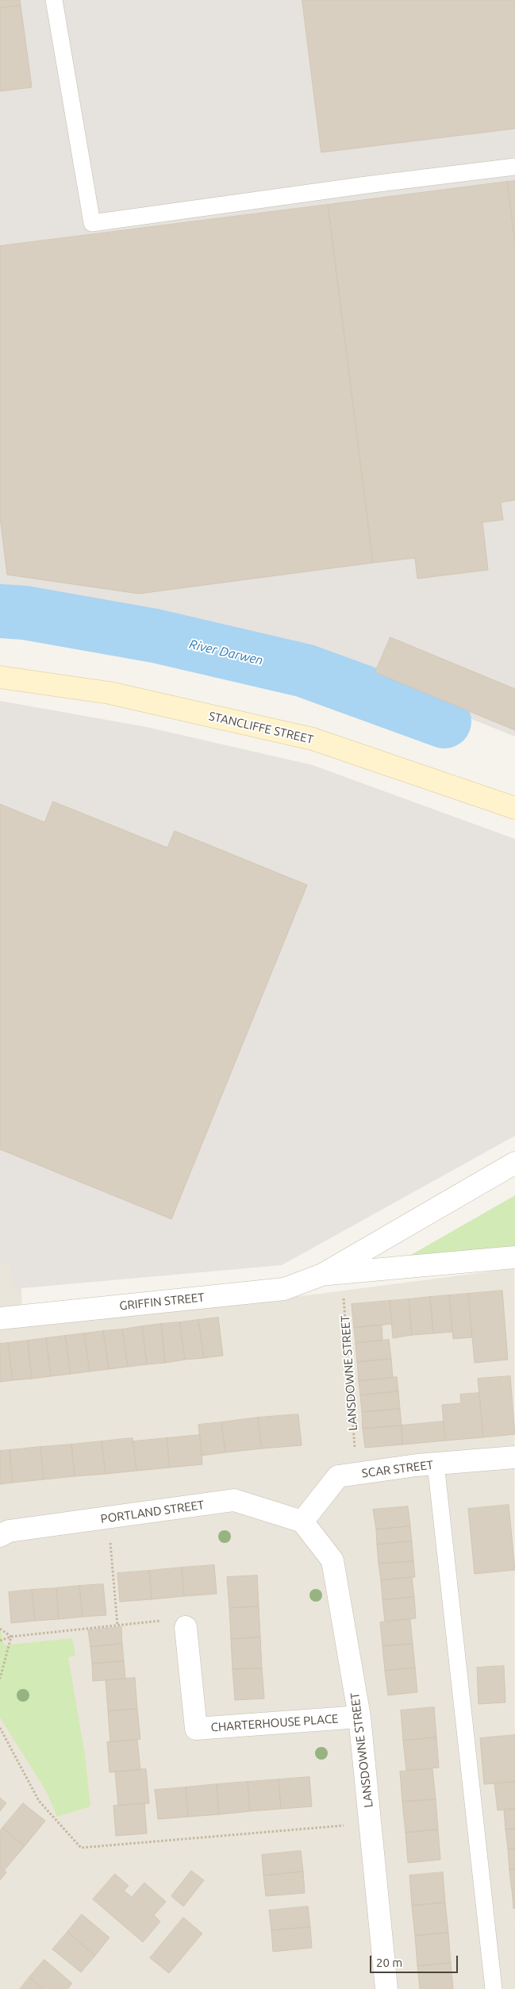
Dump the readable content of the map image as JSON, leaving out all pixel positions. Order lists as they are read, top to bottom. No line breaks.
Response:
{"streets":{"main road":["STANCLIFFE STREET"],"street":["GRIFFIN STREET","LANSDOWNE STREET","SCAR STREET","PORTLAND STREET","CHARTERHOUSE PLACE"]},"crossings":[["GRIFFIN STREET","LANSDOWNE STREET"],["LANSDOWNE STREET","SCAR STREET"],["LANSDOWNE STREET","PORTLAND STREET"],["LANSDOWNE STREET","CHARTERHOUSE PLACE"],["SCAR STREET","PORTLAND STREET"]],"water":["River Darwen"],"scale_bar":"20 m"}
